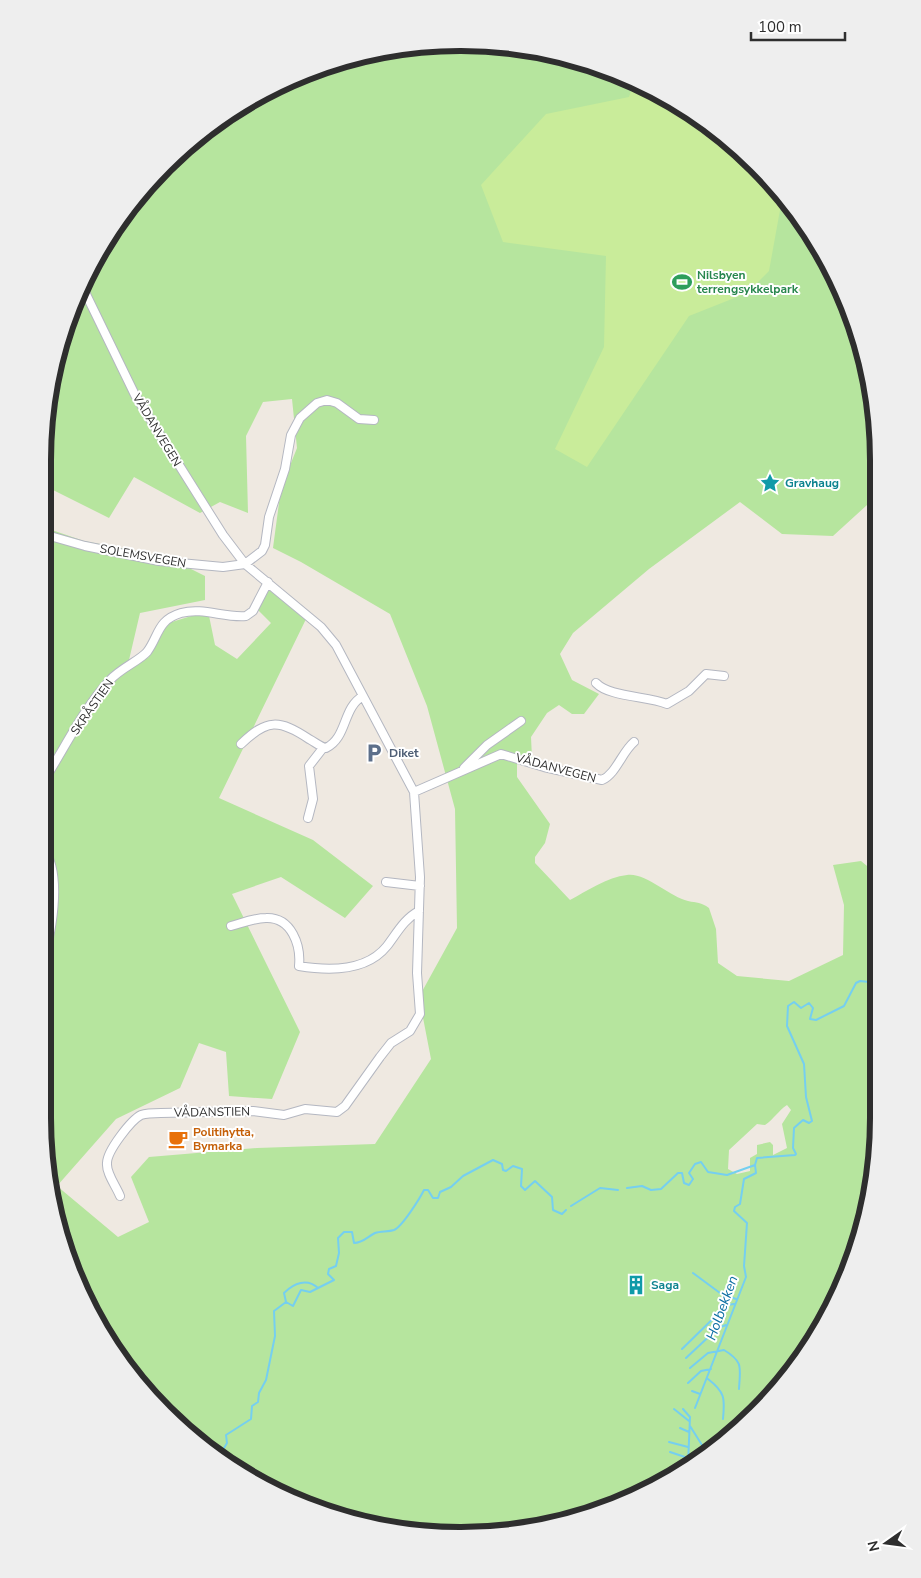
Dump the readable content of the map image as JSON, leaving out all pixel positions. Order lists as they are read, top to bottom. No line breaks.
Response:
{"streets":{"street":["VÅDANVEGEN","SOLEMSVEGEN","SKRÅSTIEN","VÅDANSTIEN"]},"crossings":[["VÅDANVEGEN","SOLEMSVEGEN"],["VÅDANVEGEN","SKRÅSTIEN"],["VÅDANVEGEN","VÅDANSTIEN"]],"water":["Holbekken"],"places":{"sports":["Nilsbyen terrengsykkelpark"],"place":["Gravhaug"],"parking":["Diket"],"cafe":["Politihytta, Bymarka"],"building":["Saga"]},"scale_bar":"100 m","north":"left"}
